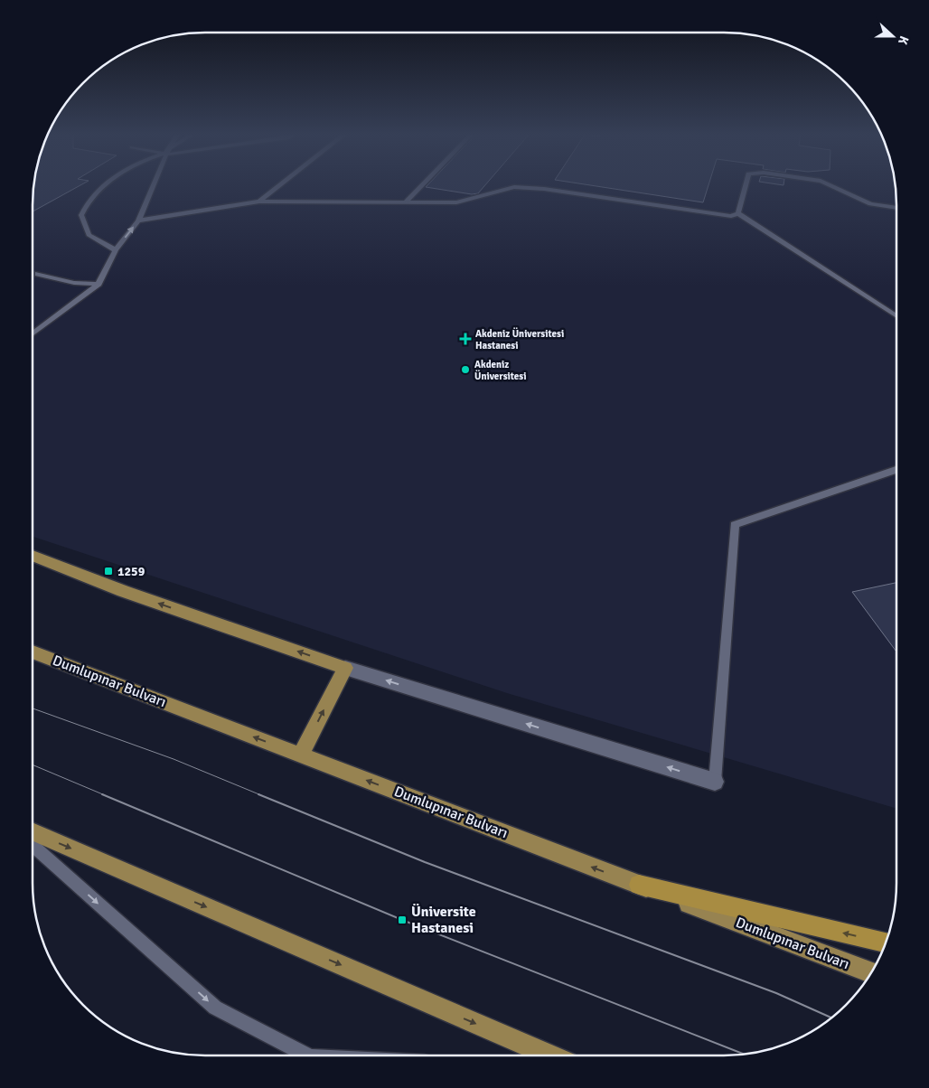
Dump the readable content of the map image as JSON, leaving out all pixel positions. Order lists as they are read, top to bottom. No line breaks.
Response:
{"streets":{"main road":["Dumlupınar Bulvarı"]},"places":{"health":["Akdeniz Üniversitesi Hastanesi"],"other":["Akdeniz Üniversitesi"],"transit":["1259","Üniversite Hastanesi"]},"north":"right"}
